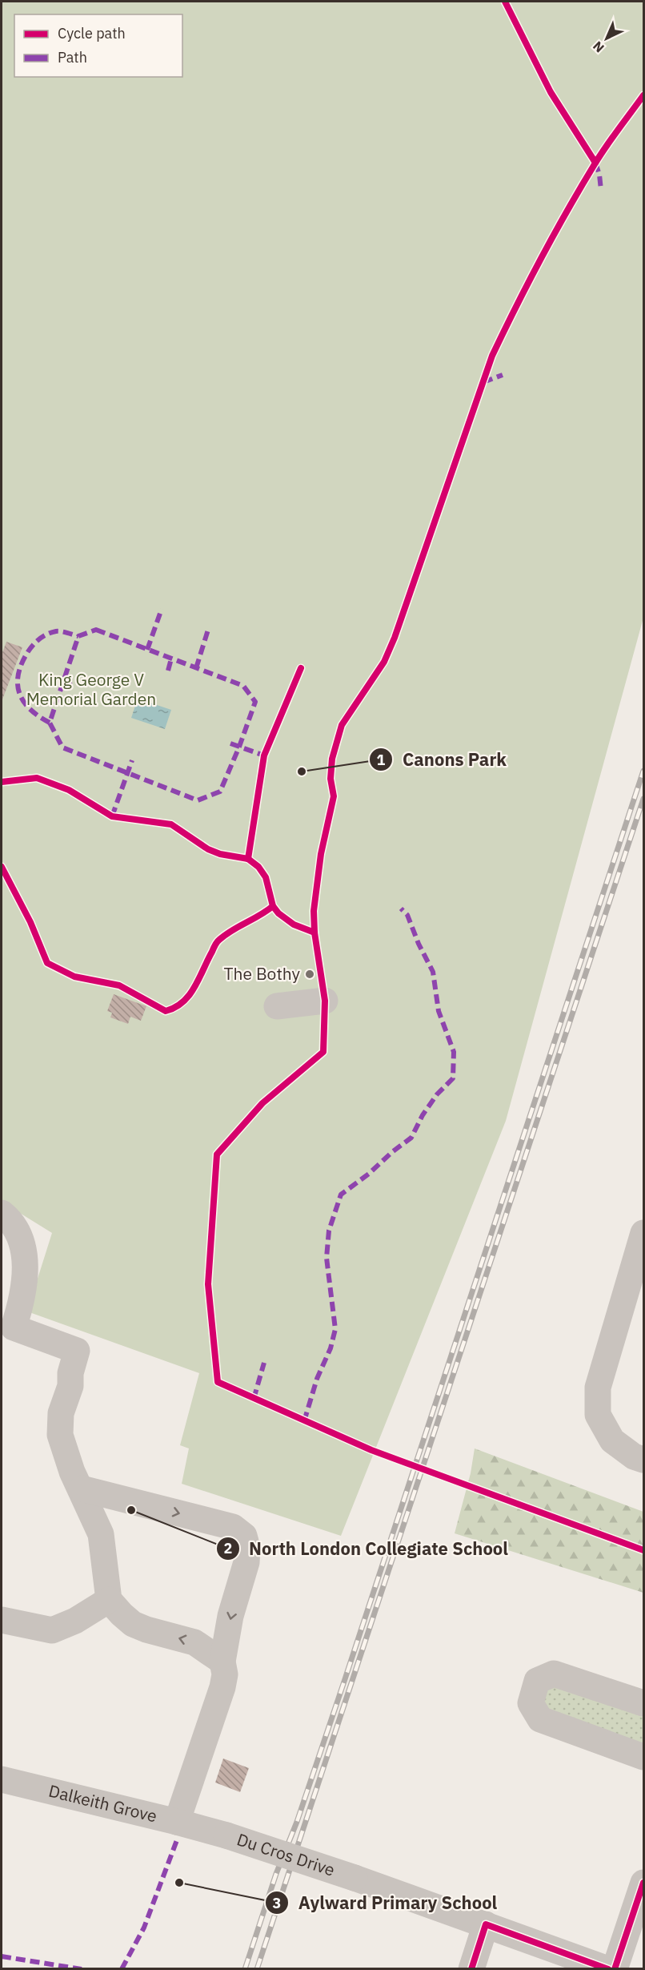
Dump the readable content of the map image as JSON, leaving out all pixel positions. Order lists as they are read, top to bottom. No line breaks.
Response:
{"streets":{"street":["Dalkeith Grove","Du Cros Drive"]},"crossings":[["Dalkeith Grove","Du Cros Drive"]],"parks":["King George V Memorial Garden"],"places":["Canons Park","The Bothy","North London Collegiate School","Aylward Primary School"],"legend":["Cycle path","Path"],"north":"bottom left"}
